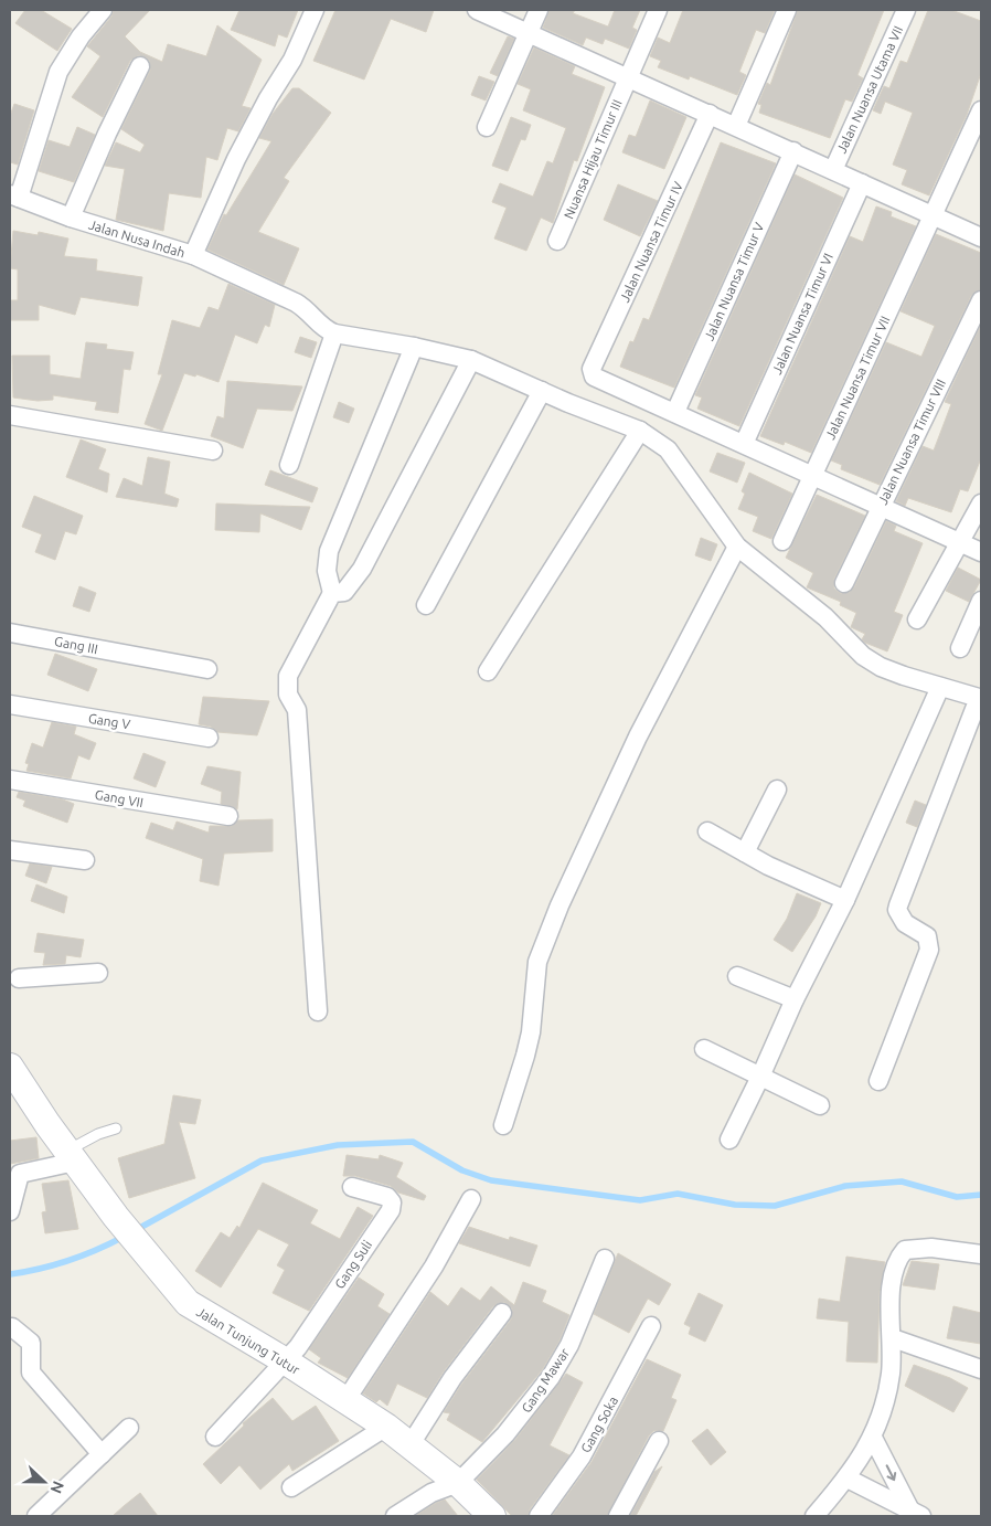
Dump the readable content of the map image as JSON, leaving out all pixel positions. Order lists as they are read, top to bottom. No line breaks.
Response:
{"streets":{"street":["Jalan Nuansa Utama VII","Nuansa Hijau Timur III","Jalan Nusa Indah","Jalan Nuansa Timur IV","Jalan Nuansa Timur V","Jalan Nuansa Timur VI","Jalan Nuansa Timur VII","Jalan Nuansa Timur VIII","Gang III","Gang V","Gang VII","Gang Suli","Jalan Tunjung Tutur","Gang Mawar","Gang Soka"]},"crossings":[["Jalan Nuansa Timur IV","Jalan Nuansa Timur V"],["Gang Suli","Jalan Tunjung Tutur"],["Jalan Tunjung Tutur","Gang Mawar"]],"north":"right"}
